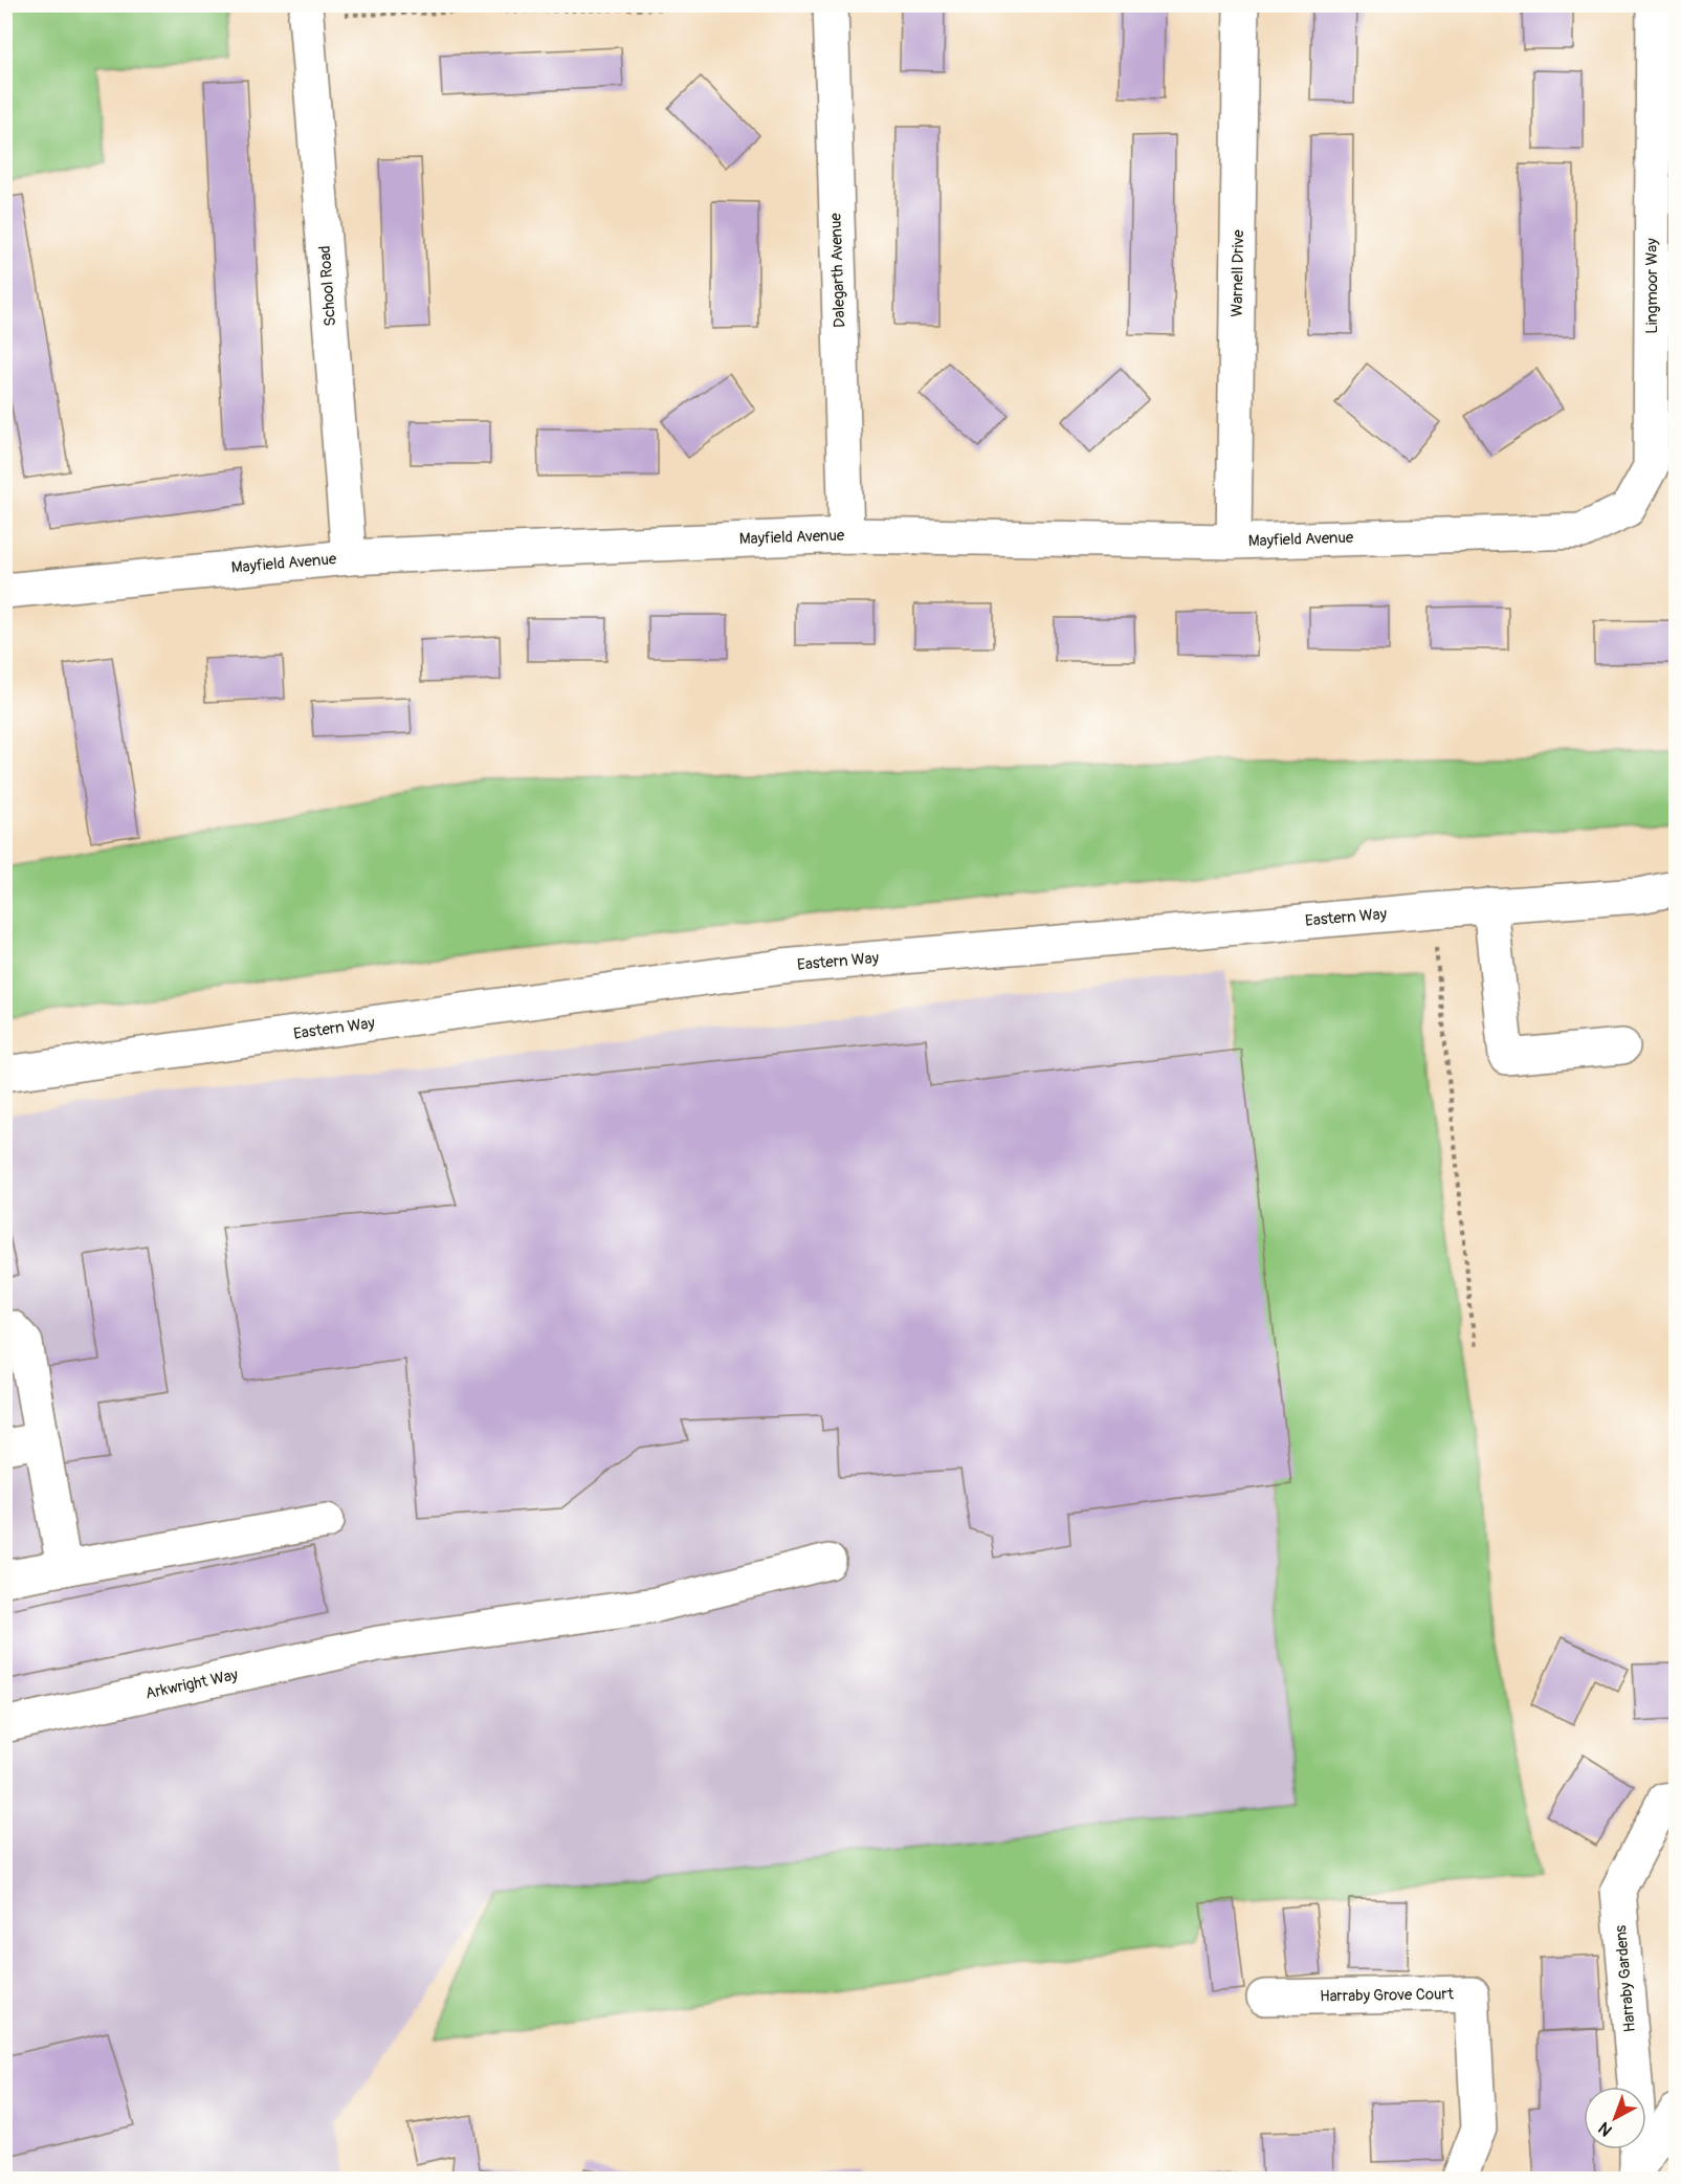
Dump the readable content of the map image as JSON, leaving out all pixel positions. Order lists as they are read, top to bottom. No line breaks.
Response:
{"streets":{"street":["Dalegarth Avenue","Warnell Drive","School Road","Lingmoor Way","Mayfield Avenue","Eastern Way","Arkwright Way","Harraby Gardens","Harraby Grove Court"]},"crossings":[["Dalegarth Avenue","Mayfield Avenue"],["Warnell Drive","Mayfield Avenue"],["School Road","Mayfield Avenue"],["Lingmoor Way","Mayfield Avenue"]],"north":"bottom left"}
